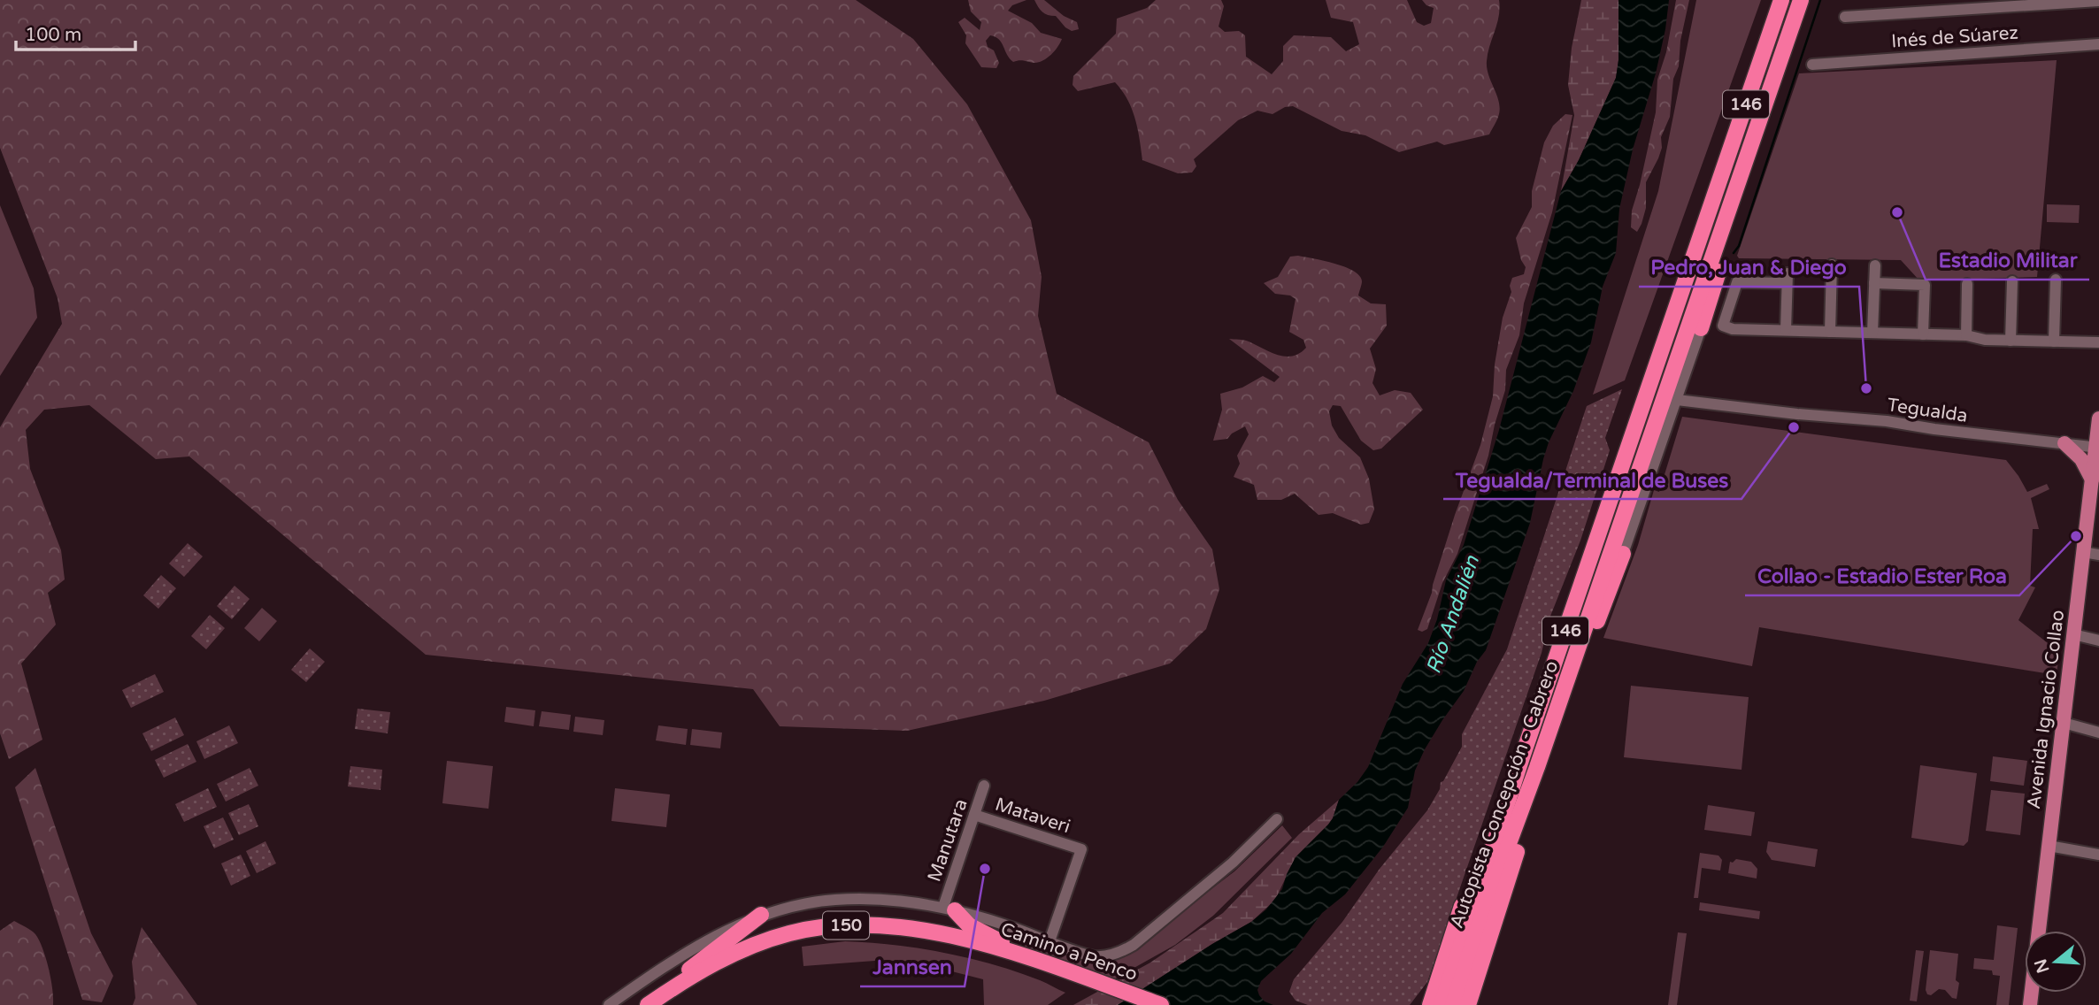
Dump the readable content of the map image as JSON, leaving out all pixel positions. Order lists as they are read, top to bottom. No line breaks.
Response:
{"streets":{"highway":["146","Autopista Concepción - Cabrero","150","Camino a Penco"],"main road":["Avenida Ignacio Collao"],"street":["Inés de Súarez","Tegualda","Mataveri","Manutara"]},"crossings":[["Tegualda","Avenida Ignacio Collao"],["Mataveri","Manutara"]],"water":["Río Andalién"],"places":["Estadio Militar","Pedro, Juan & Diego","Tegualda/Terminal de Buses","Collao - Estadio Ester Roa","Jannsen"],"scale_bar":"100 m","north":"left"}
